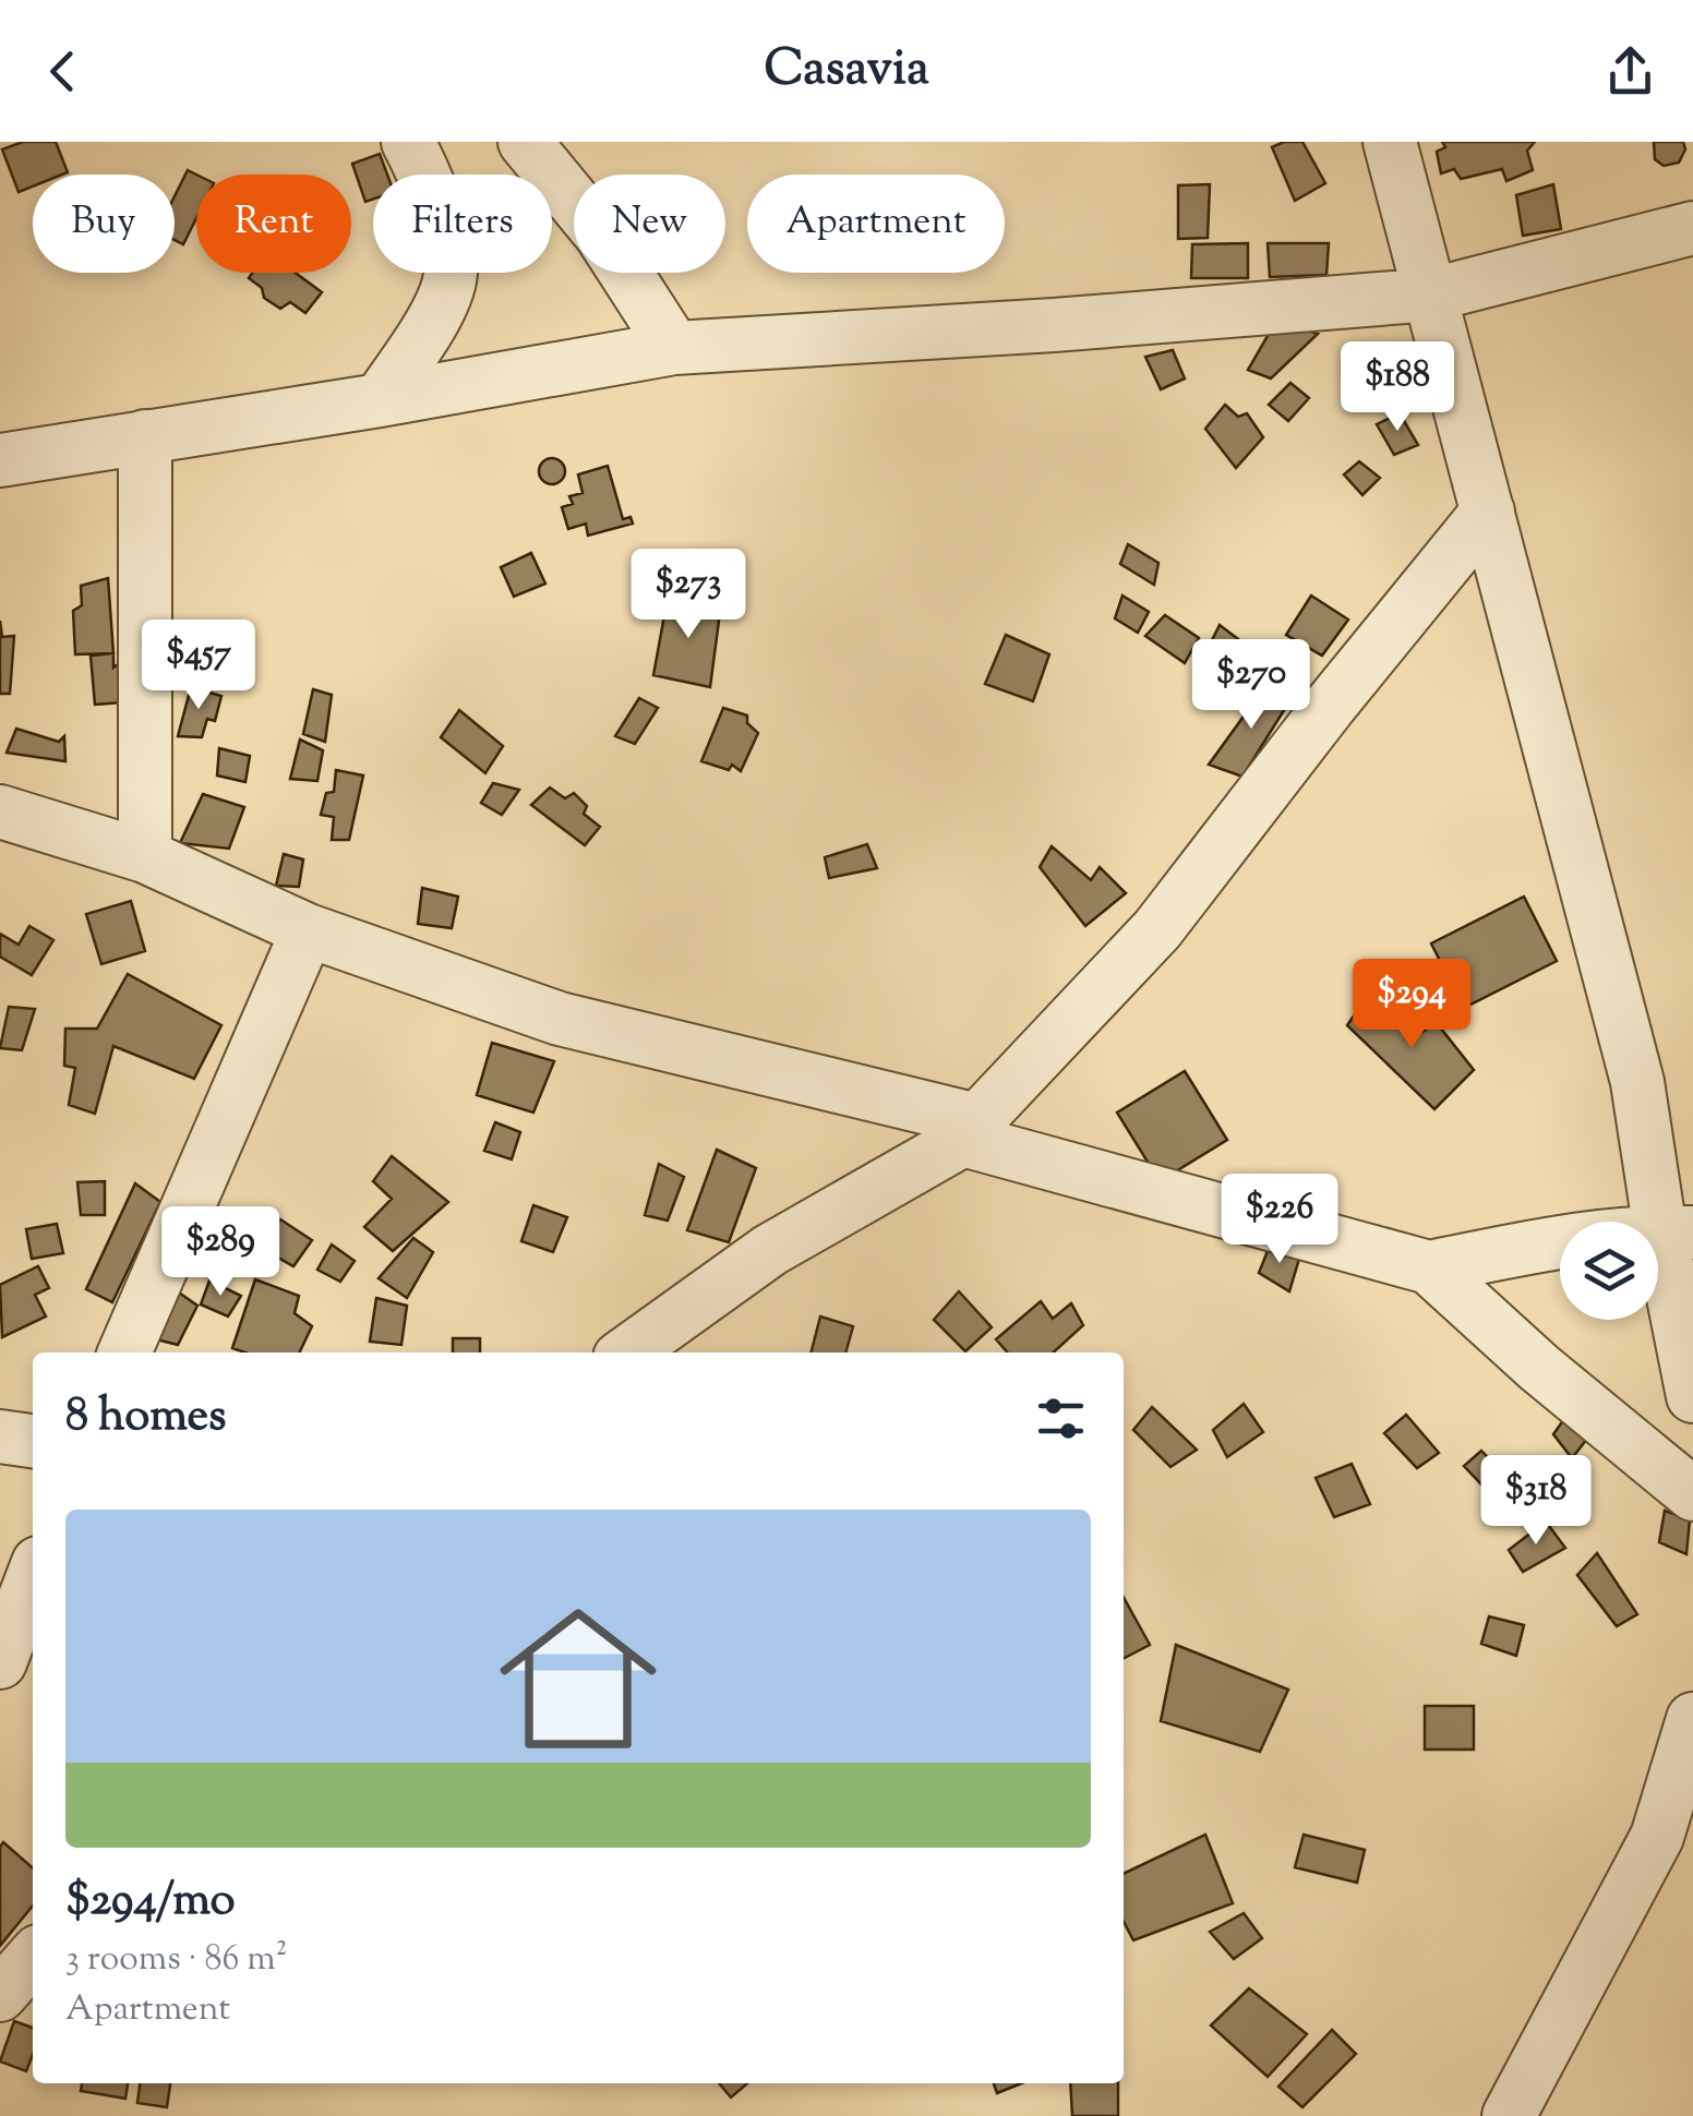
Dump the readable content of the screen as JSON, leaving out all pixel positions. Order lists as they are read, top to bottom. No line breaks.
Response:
{"page":{"header":"Casavia","chip":["Buy","Rent","Filters","New","Apartment"],"price":["$188","$273","$457","$270","$294","$226","$289","$318"],"heading":"8 homes","list":[{"name":"$294/mo","note":"3 rooms · 86 m² · Apartment"}]}}
